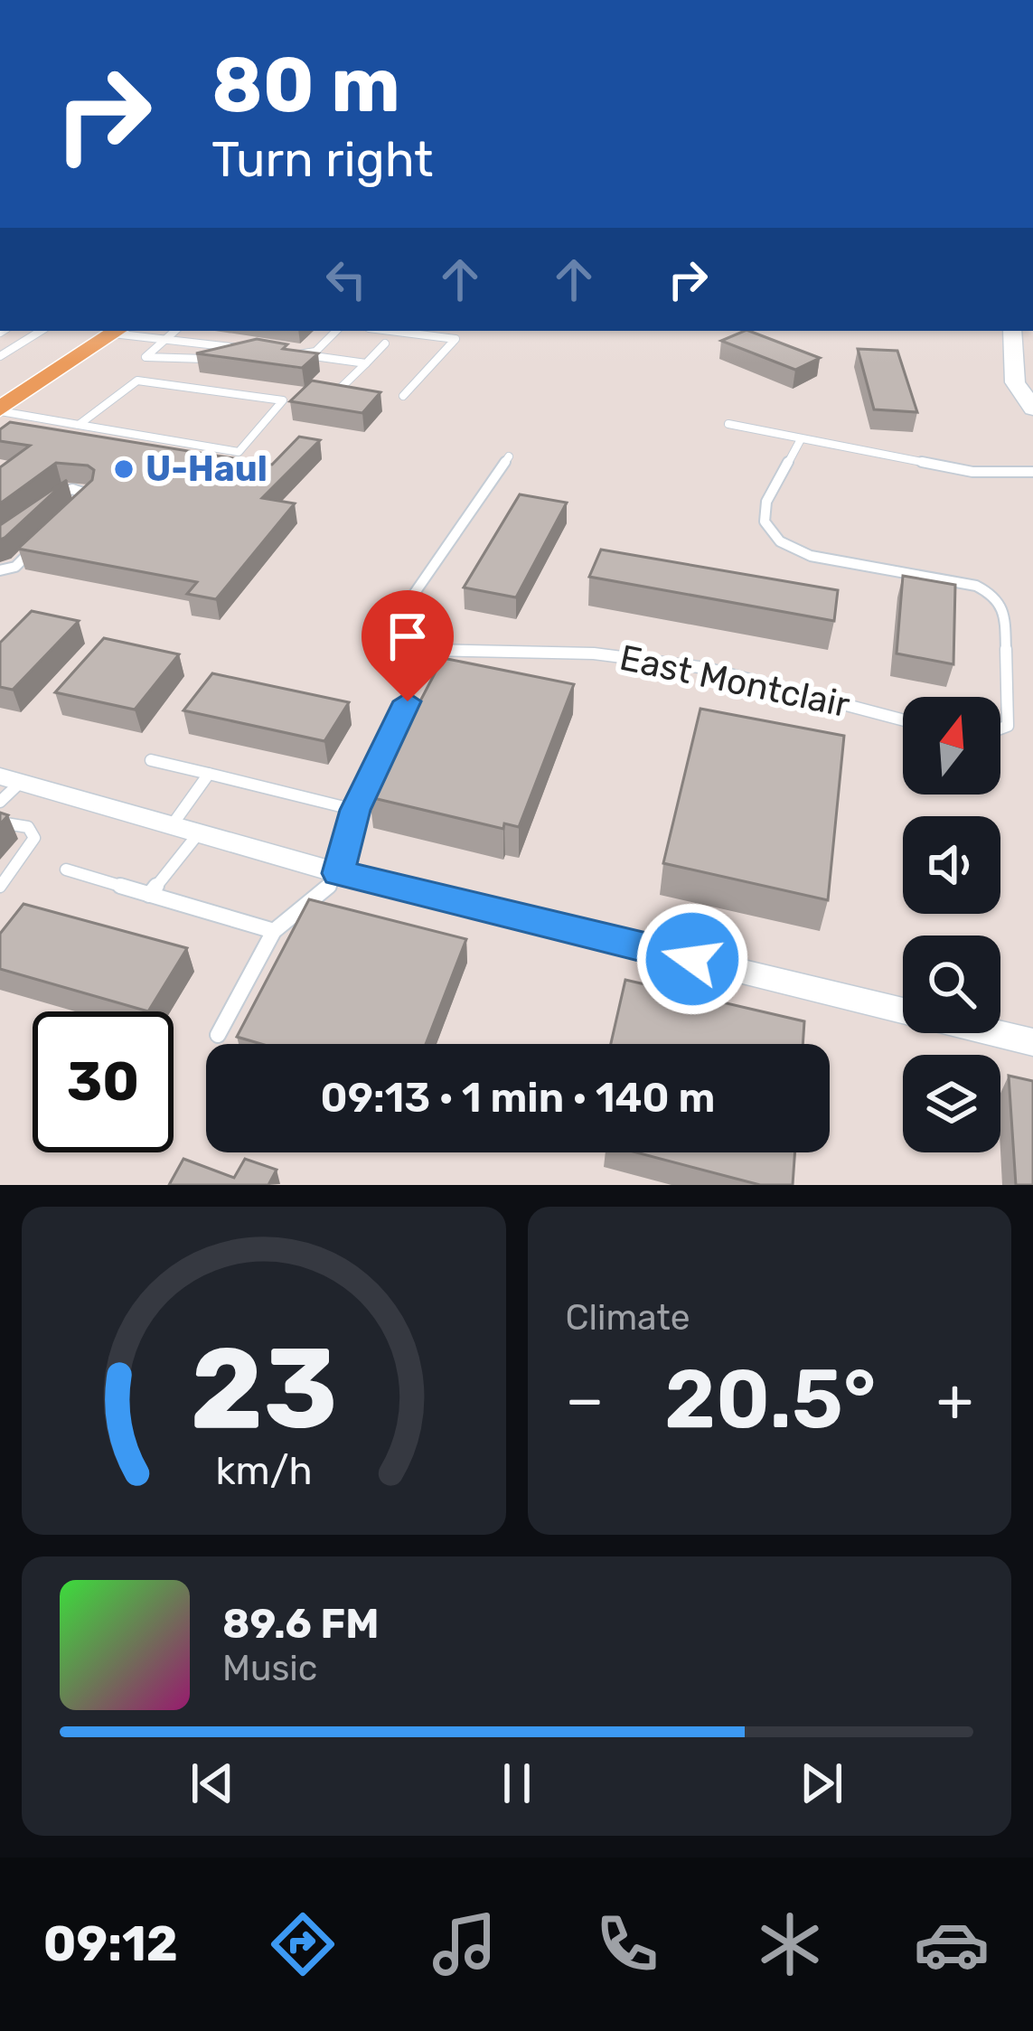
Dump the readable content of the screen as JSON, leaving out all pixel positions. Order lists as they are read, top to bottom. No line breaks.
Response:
{"streets":{"lane":["East Montclair"]},"places":["U-Haul"],"north":"top","page":{"turn":["80 m","Turn right"],"limit":"30","trip":"09:13 · 1 min · 140 m","tile":"Climate","heat":["−","20.5°","+"],"song":["89.6 FM","Music"],"tabs":"09:12","gauge":["23","km/h"]}}
